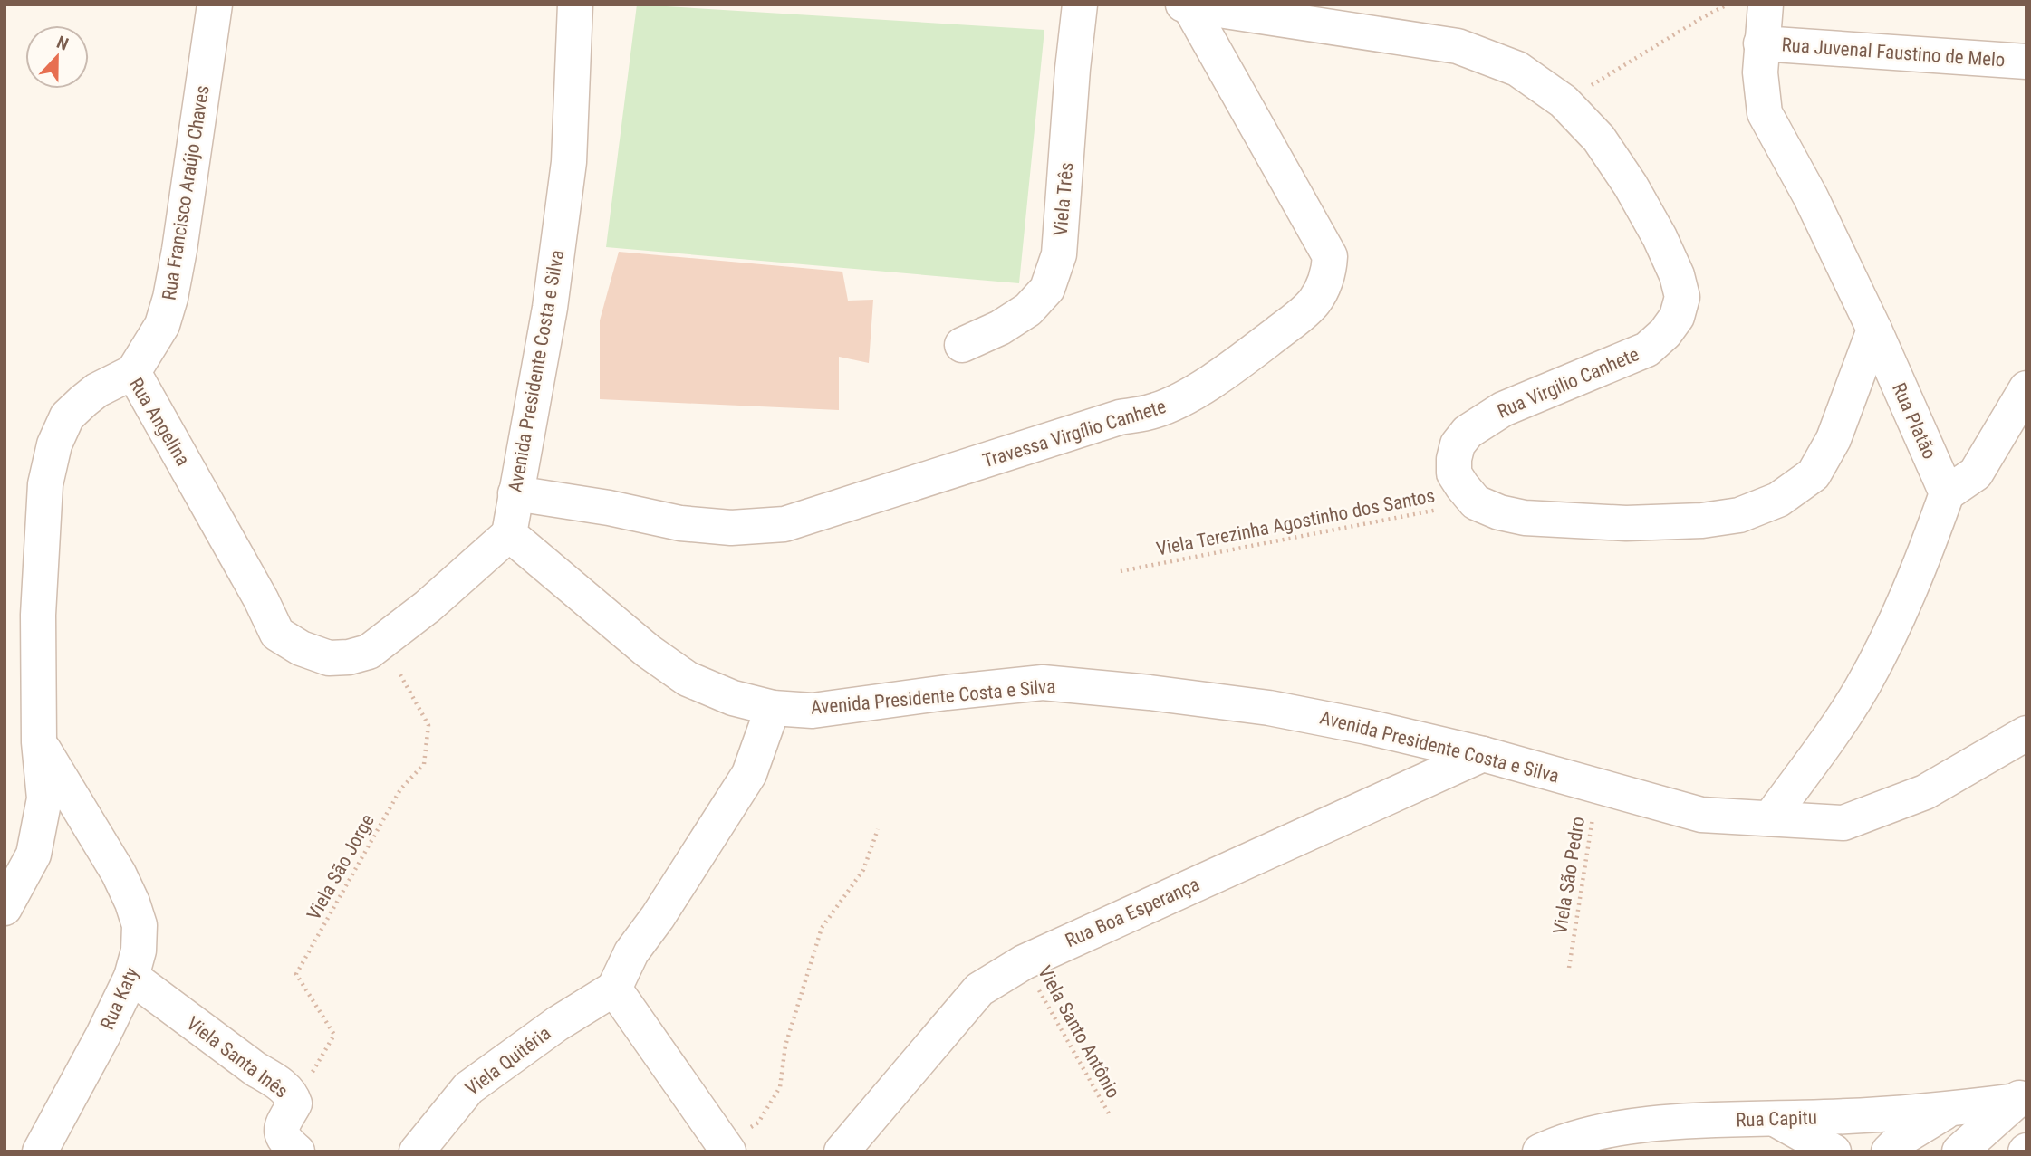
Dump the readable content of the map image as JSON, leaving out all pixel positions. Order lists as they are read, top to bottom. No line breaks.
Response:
{"streets":{"street":["Rua Juvenal Faustino de Melo","Rua Francisco Araújo Chaves","Viela Três","Avenida Presidente Costa e Silva","Rua Virgilio Canhete","Rua Platão","Rua Angelina","Travessa Virgílio Canhete","Rua Boa Esperança","Rua Katy","Viela Santa Inês","Viela Quitéria","Rua Capitu"],"path":["Viela Terezinha Agostinho dos Santos","Viela São Jorge","Viela São Pedro","Viela Santo Antônio"]},"crossings":[["Rua Juvenal Faustino de Melo","Rua Platão"],["Rua Francisco Araújo Chaves","Rua Angelina"],["Avenida Presidente Costa e Silva","Rua Angelina"],["Avenida Presidente Costa e Silva","Travessa Virgílio Canhete"],["Avenida Presidente Costa e Silva","Viela São Pedro"],["Avenida Presidente Costa e Silva","Rua Boa Esperança"],["Rua Virgilio Canhete","Travessa Virgílio Canhete"],["Rua Virgilio Canhete","Viela Terezinha Agostinho dos Santos"],["Rua Angelina","Viela São Jorge"],["Rua Angelina","Rua Katy"],["Viela São Jorge","Viela Santa Inês"],["Rua Boa Esperança","Viela Santo Antônio"],["Rua Katy","Viela Santa Inês"]],"north":"top"}
